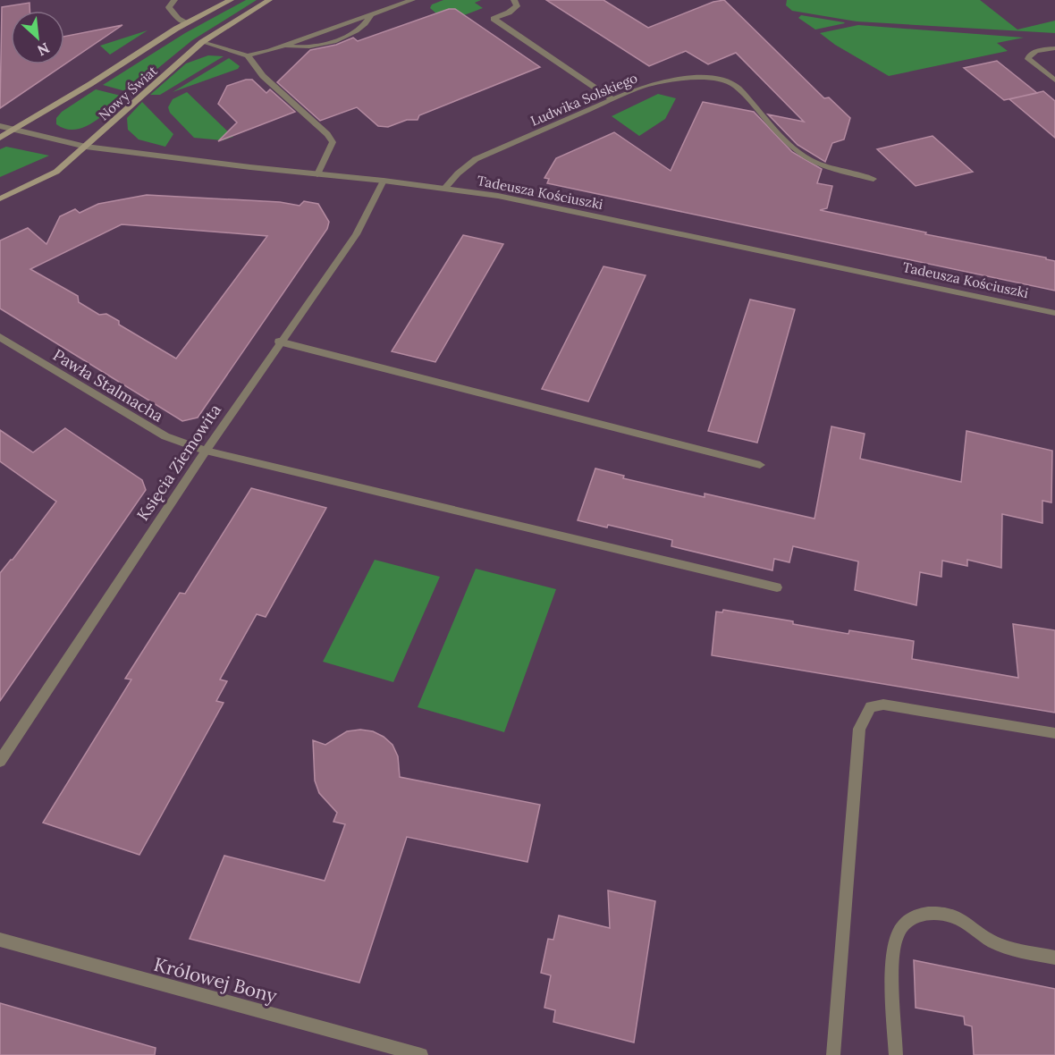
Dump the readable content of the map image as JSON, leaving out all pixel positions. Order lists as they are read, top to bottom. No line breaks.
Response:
{"streets":{"main road":["Nowy Świat"],"street":["Ludwika Solskiego","Tadeusza Kościuszki","Pawła Stalmacha","Księcia Ziemowita","Królowej Bony"]},"crossings":[["Nowy Świat","Tadeusza Kościuszki"],["Ludwika Solskiego","Tadeusza Kościuszki"],["Tadeusza Kościuszki","Księcia Ziemowita"],["Pawła Stalmacha","Księcia Ziemowita"]],"north":"bottom right"}
